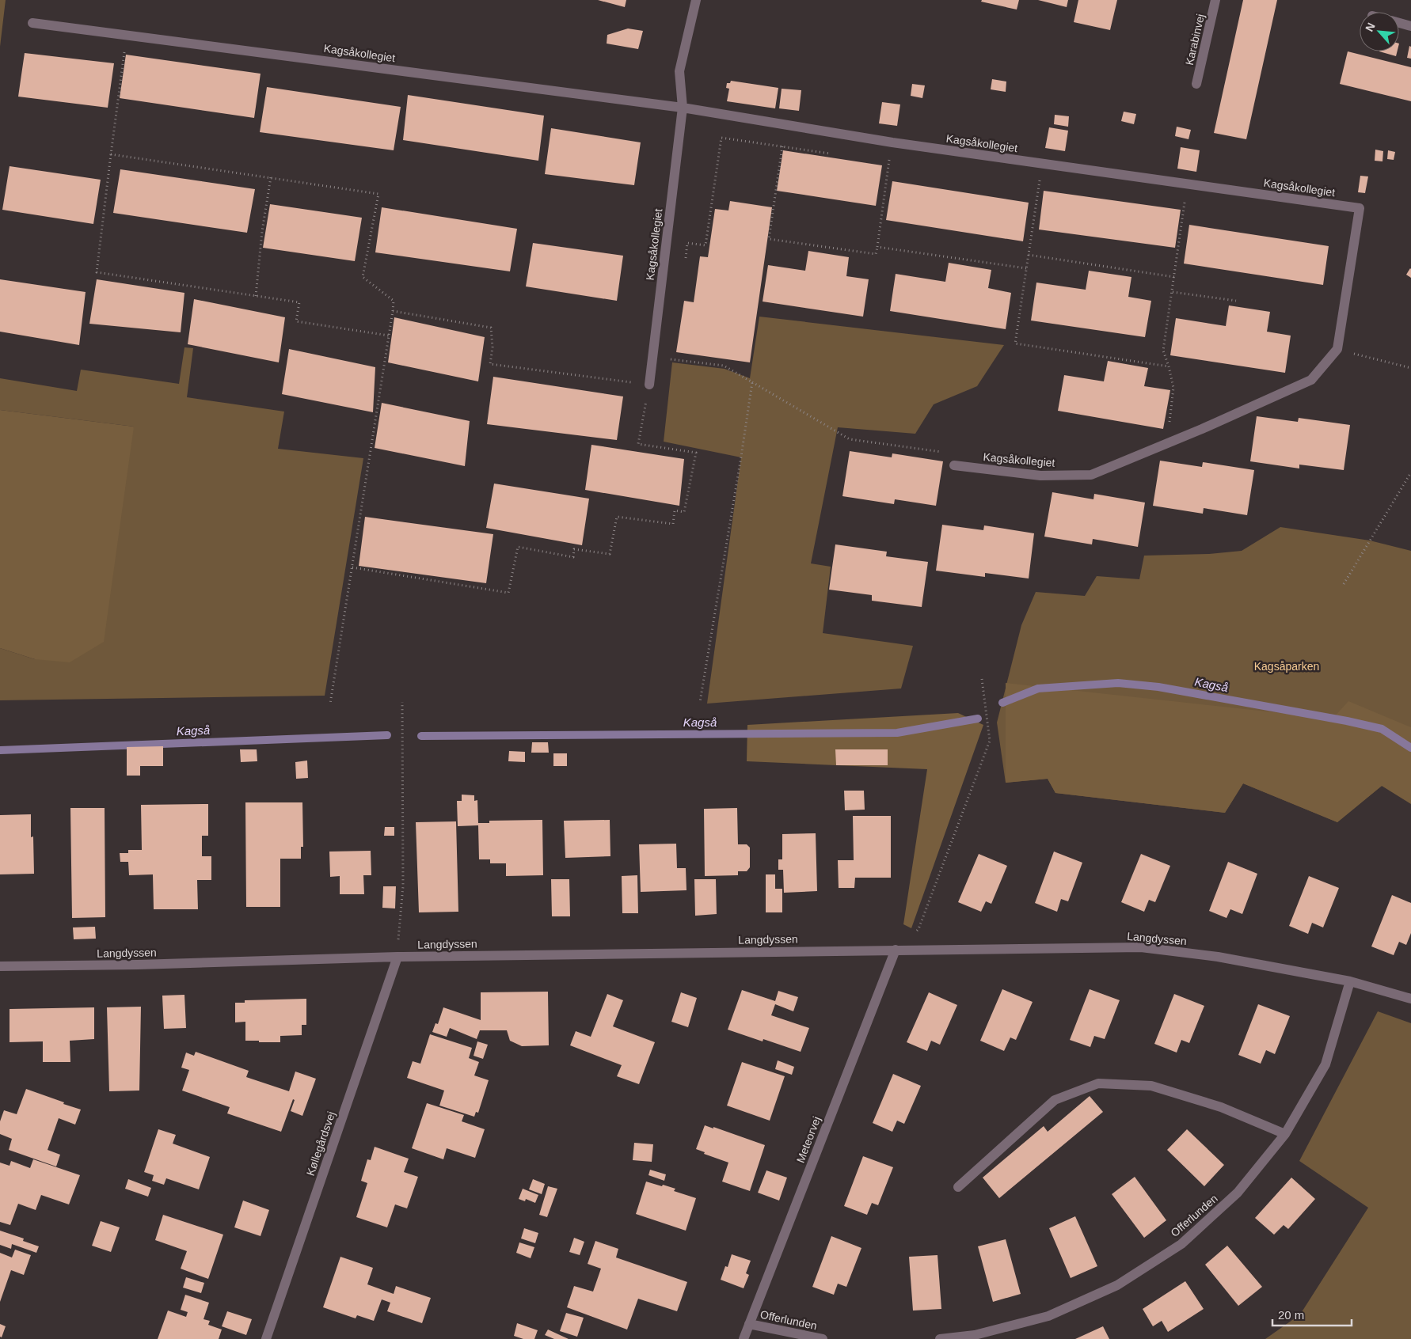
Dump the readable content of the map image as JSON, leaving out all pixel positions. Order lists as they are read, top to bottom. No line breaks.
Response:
{"streets":{"street":["Karabinvej","Kagsåkollegiet","Langdyssen","Meteorvej","Køllegårdsvej","Offerlunden"]},"crossings":[["Langdyssen","Meteorvej"],["Langdyssen","Køllegårdsvej"],["Langdyssen","Offerlunden"],["Meteorvej","Offerlunden"]],"water":["Kagså"],"parks":["Kagsåparken"],"scale_bar":"20 m","north":"top left"}
